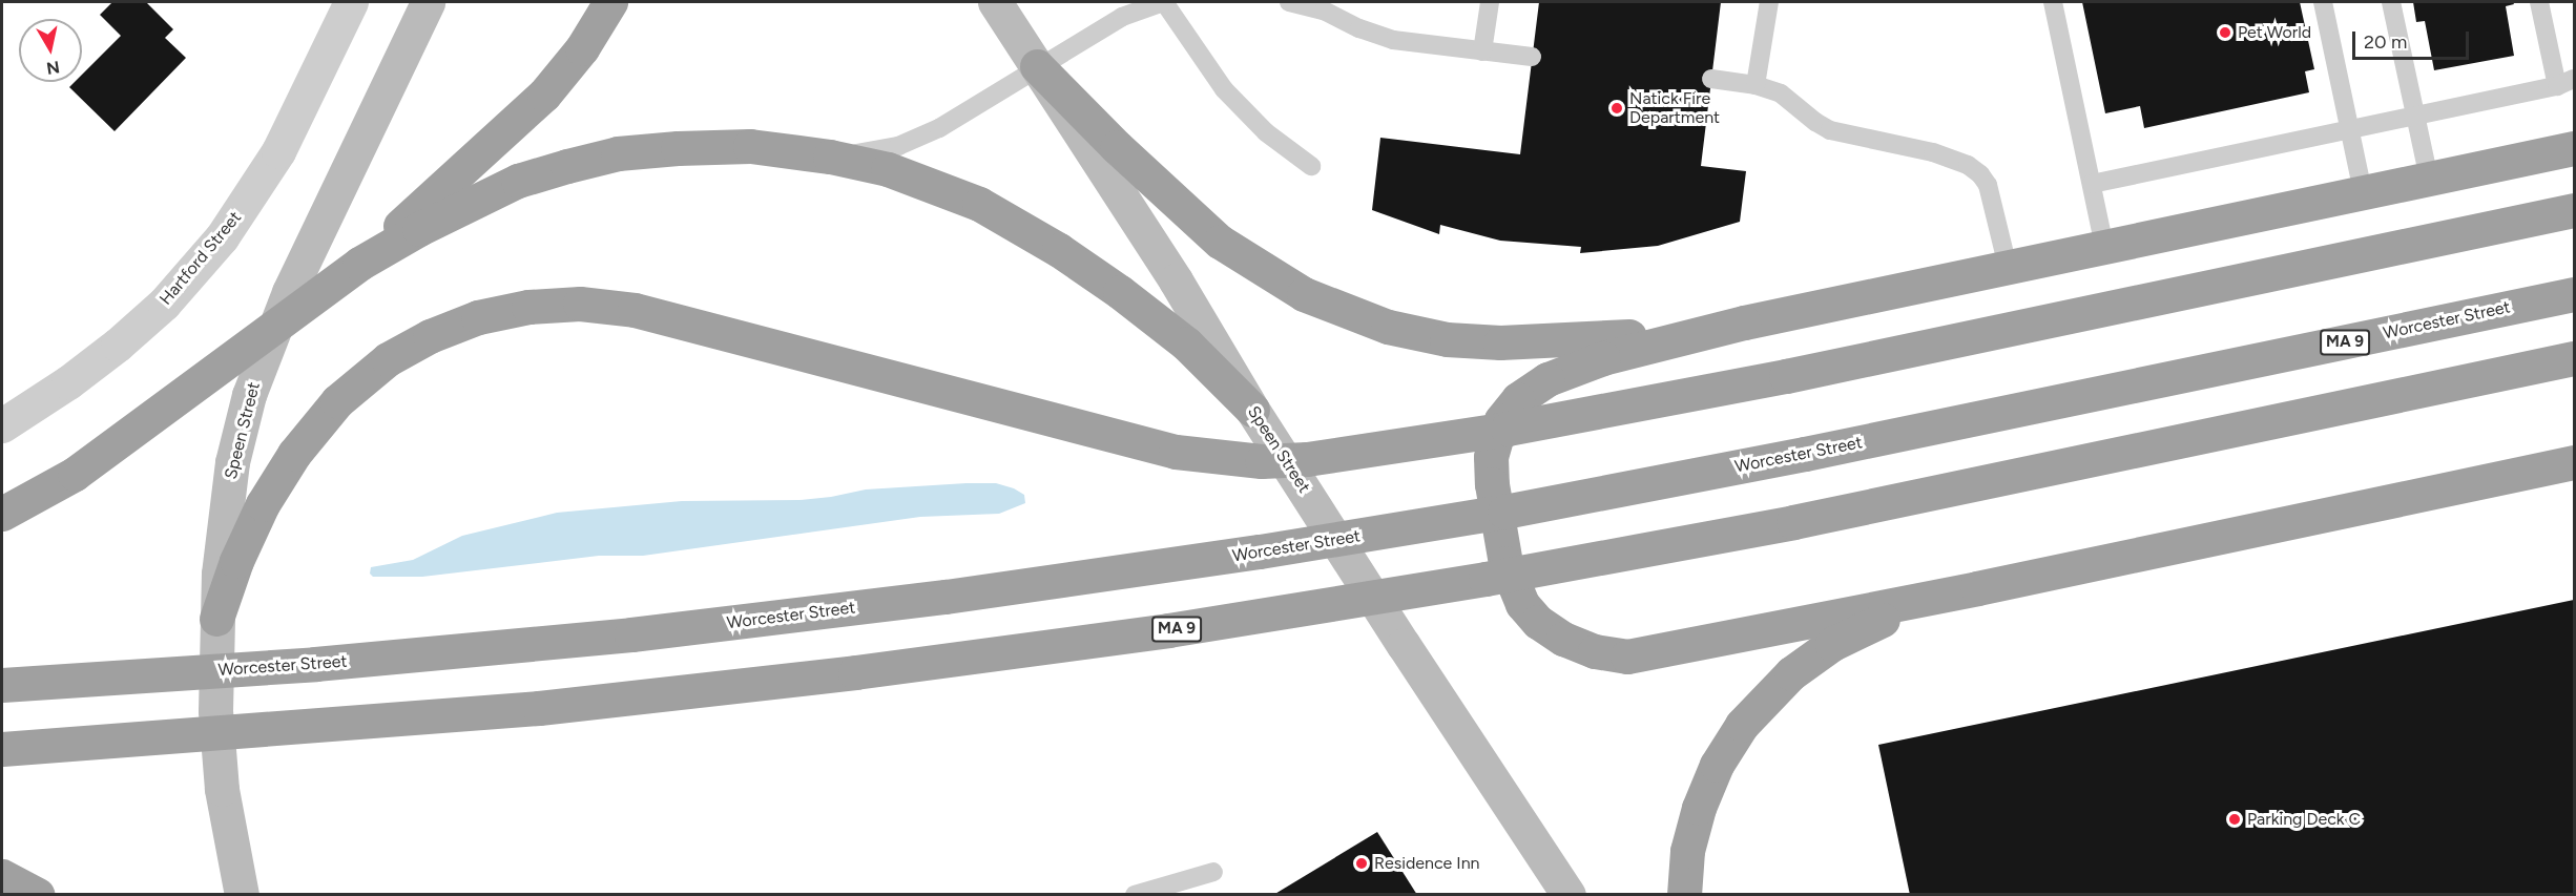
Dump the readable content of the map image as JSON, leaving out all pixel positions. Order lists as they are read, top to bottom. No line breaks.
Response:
{"streets":{"highway":["Worcester Street","MA 9"],"main road":["Speen Street"],"street":["Hartford Street"]},"places":["Pet World","Natick Fire Department","Parking Deck C","Residence Inn"],"scale_bar":"20 m","north":"bottom"}
